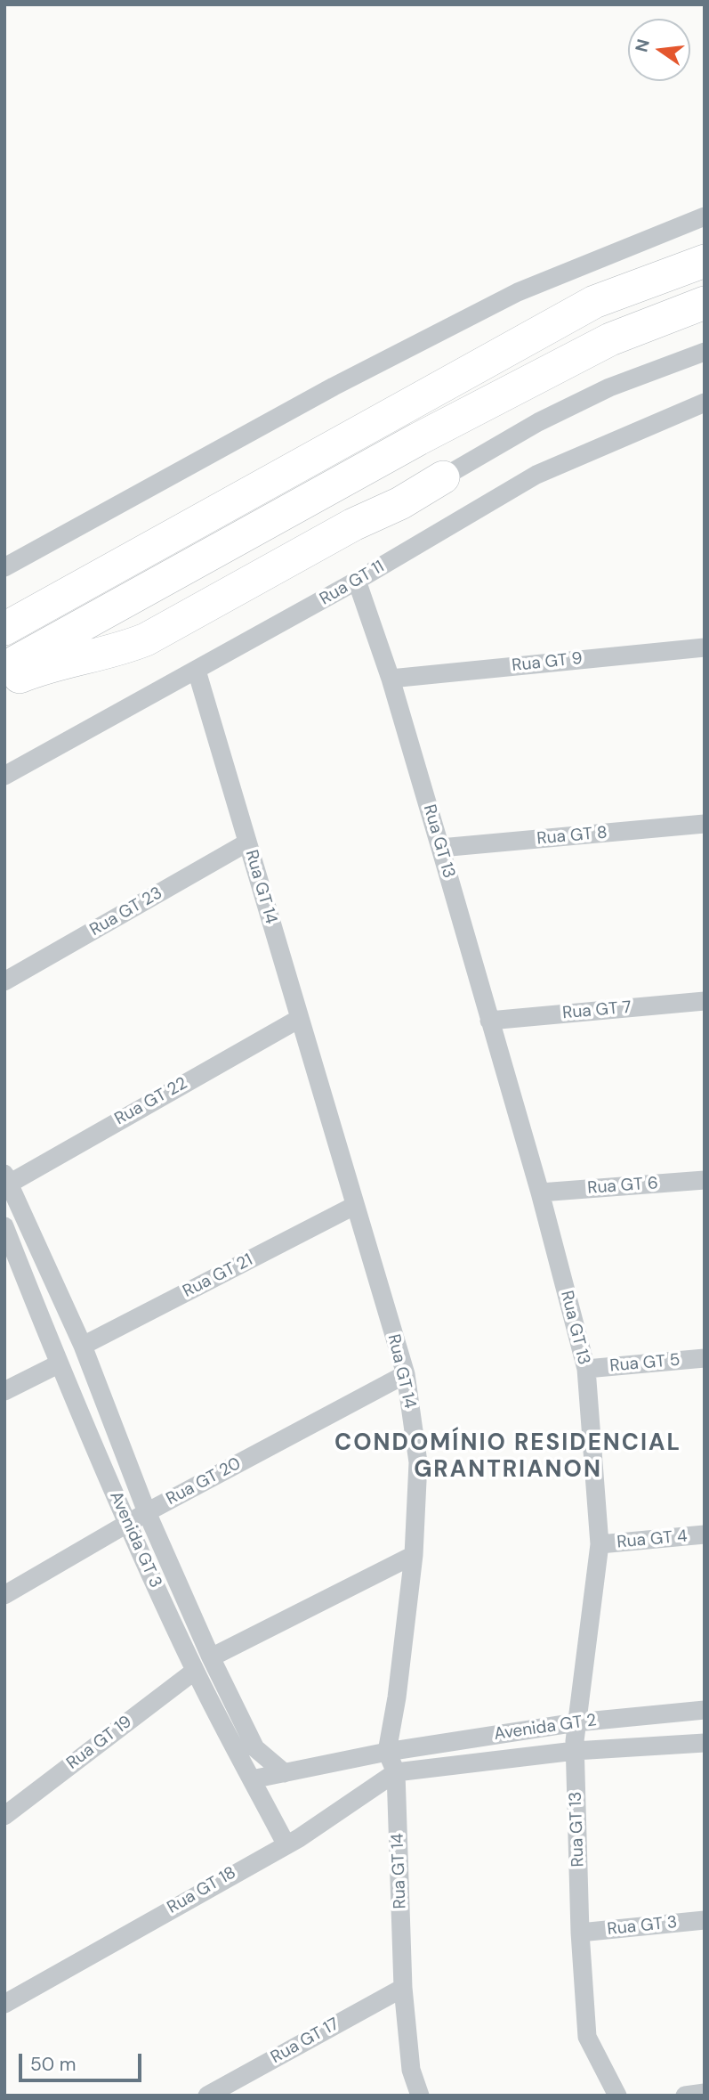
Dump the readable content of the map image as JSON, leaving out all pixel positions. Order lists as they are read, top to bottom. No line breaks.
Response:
{"streets":{"street":["Rua GT 11","Rua GT 9","Rua GT 8","Rua GT 13","Rua GT 14","Rua GT 23","Rua GT 7","Rua GT 22","Rua GT 6","Rua GT 21","Rua GT 5","Rua GT 20","Avenida GT 3","Rua GT 4","Avenida GT 2","Rua GT 19","Rua GT 18","Rua GT 3","Rua GT 17"]},"crossings":[["Rua GT 11","Rua GT 13"],["Rua GT 11","Rua GT 14"],["Rua GT 9","Rua GT 13"],["Rua GT 8","Rua GT 13"],["Rua GT 13","Rua GT 7"],["Rua GT 13","Rua GT 6"],["Rua GT 13","Rua GT 5"],["Rua GT 13","Rua GT 4"],["Rua GT 13","Avenida GT 2"],["Rua GT 13","Rua GT 3"],["Rua GT 14","Rua GT 23"],["Rua GT 14","Rua GT 22"],["Rua GT 14","Rua GT 21"],["Rua GT 14","Rua GT 20"],["Rua GT 14","Avenida GT 2"],["Rua GT 14","Rua GT 18"],["Rua GT 14","Rua GT 17"],["Rua GT 22","Avenida GT 3"],["Rua GT 21","Avenida GT 3"],["Rua GT 20","Avenida GT 3"],["Avenida GT 3","Avenida GT 2"],["Avenida GT 3","Rua GT 19"],["Avenida GT 3","Rua GT 18"],["Avenida GT 2","Rua GT 18"]],"districts":["CONDOMÍNIO RESIDENCIAL GRANTRIANON"],"scale_bar":"50 m","north":"left"}
